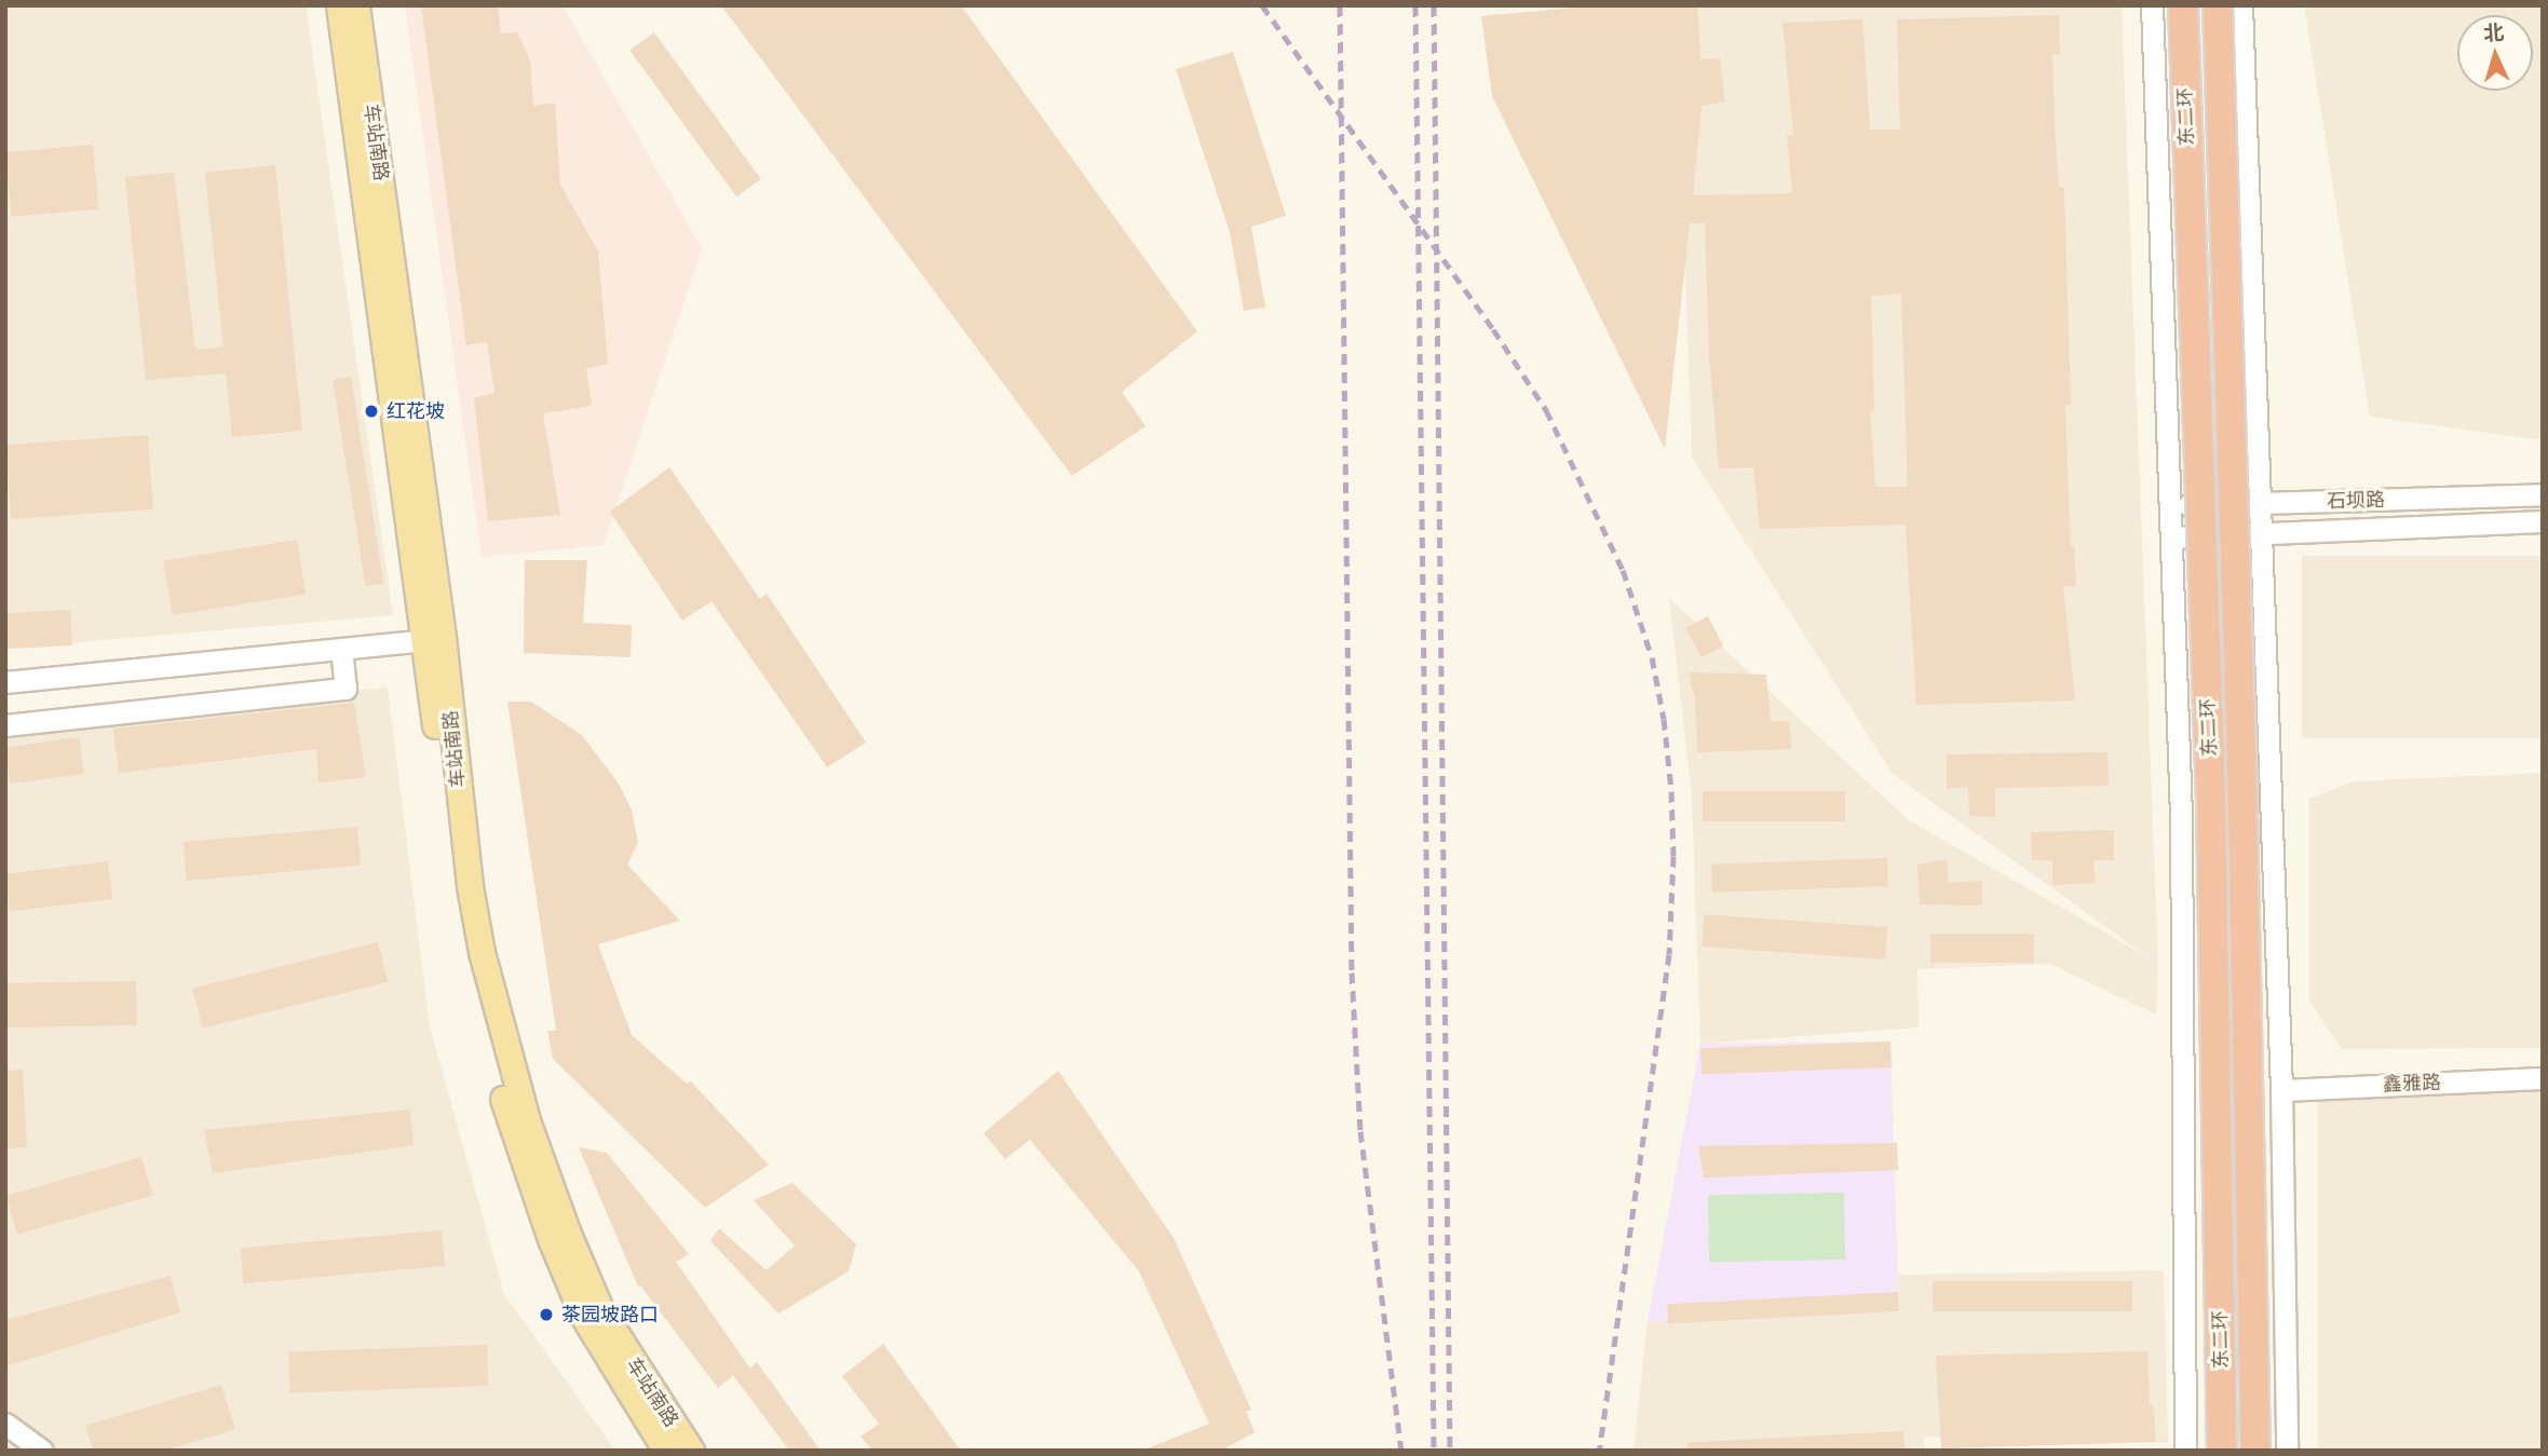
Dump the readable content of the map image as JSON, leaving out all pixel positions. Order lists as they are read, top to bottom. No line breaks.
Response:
{"streets":{"highway":["东二环"],"main road":["车站南路"],"street":["石坝路","鑫雅路"]},"places":["红花坡","茶园坡路口"],"north":"top"}
